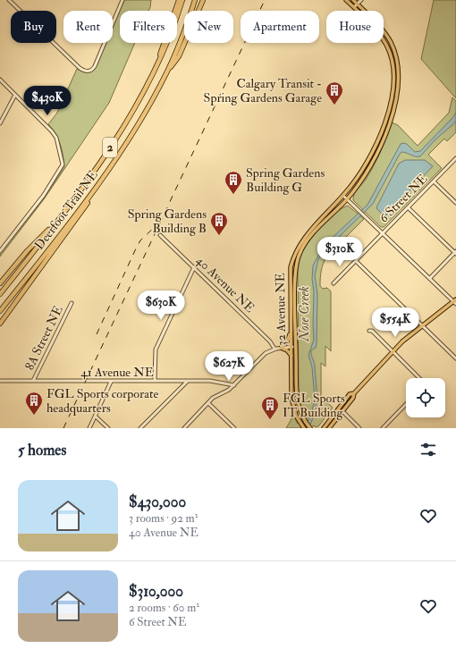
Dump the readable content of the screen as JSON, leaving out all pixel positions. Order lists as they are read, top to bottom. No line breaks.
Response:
{"streets":{"highway":["2","Deerfoot Trail NE"],"main road":["32 Avenue NE"],"street":["6 Street NE","40 Avenue NE","8A Street NE","41 Avenue NE"]},"crossings":[["8A Street NE","41 Avenue NE"]],"water":["Nose Creek"],"places":{"building":["Calgary Transit - Spring Gardens Garage","Spring Gardens Building G","Spring Gardens Building B","FGL Sports corporate headquarters","FGL Sports IT Building"]},"page":{"chip":["Buy","Rent","Filters","New","Apartment","House"],"price":["$430K","$310K","$630K","$554K","$627K"],"heading":"5 homes","list":[{"name":"$430,000","note":"3 rooms · 92 m² · 40 Avenue NE"},{"name":"$310,000","note":"2 rooms · 60 m² · 6 Street NE"}]}}
